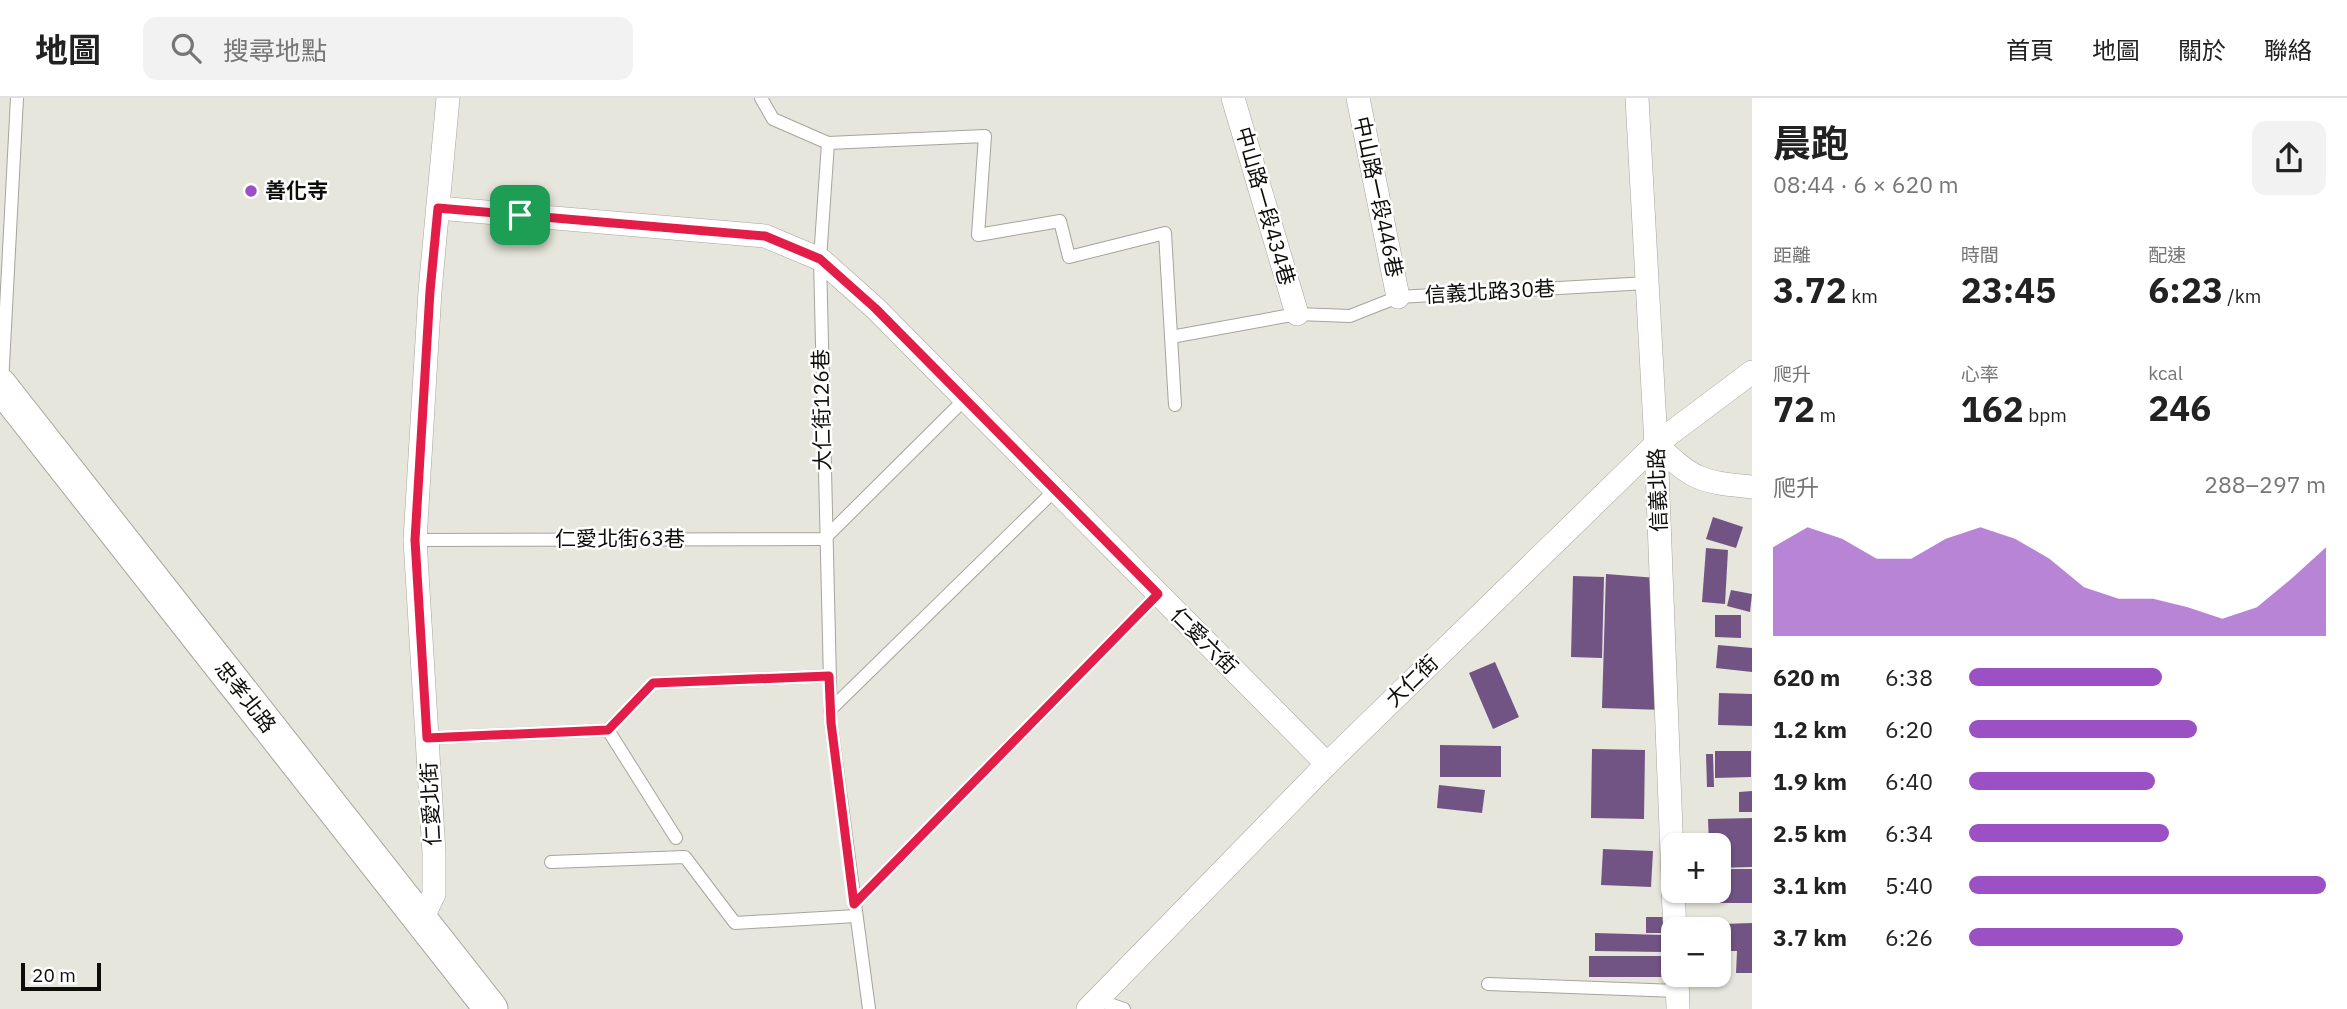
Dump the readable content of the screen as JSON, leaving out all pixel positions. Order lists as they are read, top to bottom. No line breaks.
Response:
{"streets":{"main road":["忠孝北路"],"street":["中山路一段446巷","中山路一段434巷","信義北路","仁愛六街","大仁街","仁愛北街"],"lane":["信義北路30巷","大仁街126巷","仁愛北街63巷"]},"crossings":[["中山路一段446巷","信義北路30巷"],["中山路一段434巷","信義北路30巷"],["信義北路30巷","信義北路"],["大仁街126巷","仁愛北街63巷"],["大仁街126巷","仁愛六街"],["信義北路","大仁街"],["仁愛北街63巷","仁愛北街"],["仁愛六街","大仁街"],["仁愛六街","仁愛北街"],["忠孝北路","仁愛北街"]],"places":["善化寺"],"scale_bar":"20 m","page":{"header":"地圖","search":"搜尋地點","nav":["首頁","地圖","關於","聯絡"],"heading":["晨跑","08:44 · 6 × 620 m"],"stats":[["距離","3.72 km"],["時間","23:45"],["配速","6:23 /km"],["爬升","72 m"],["心率","162 bpm"],["kcal","246"]],"chart":["爬升","288–297 m"],"list":[{"name":"620 m","note":"6:38"},{"name":"1.2 km","note":"6:20"},{"name":"1.9 km","note":"6:40"},{"name":"2.5 km","note":"6:34"},{"name":"3.1 km","note":"5:40"},{"name":"3.7 km","note":"6:26"}],"map_buttons":["+","−"],"scale":"20 m"}}
